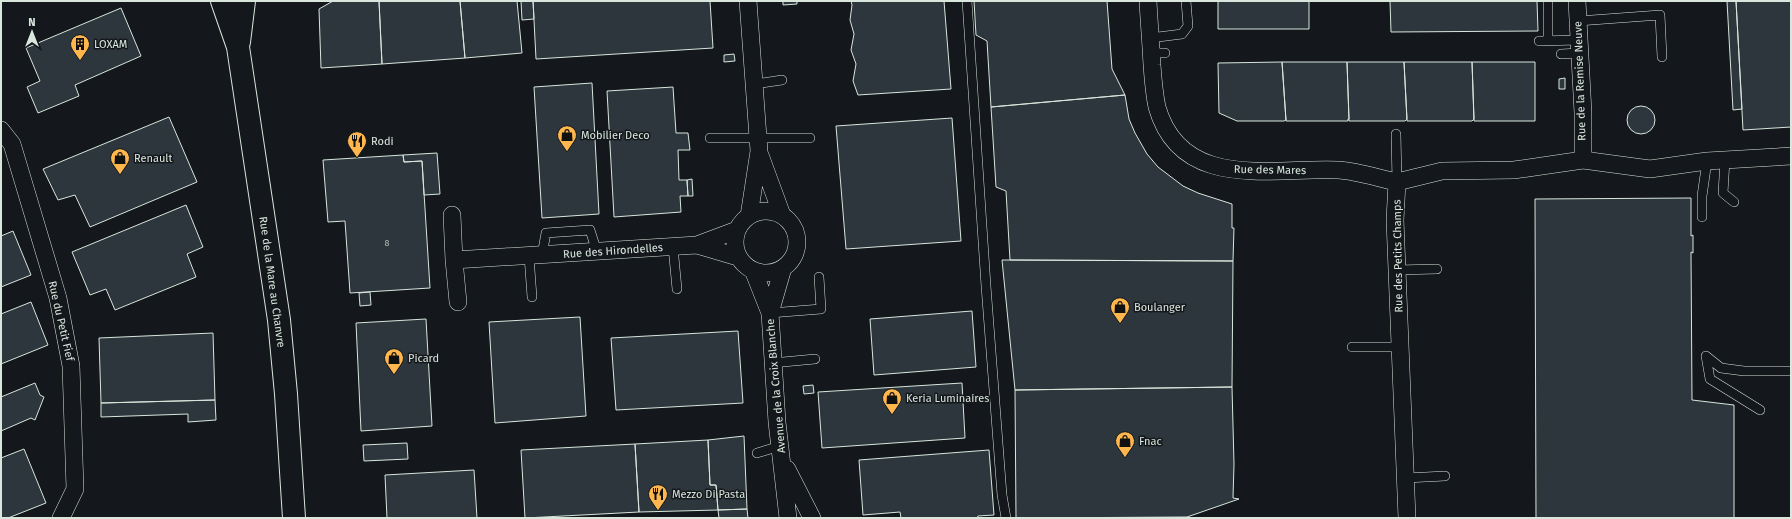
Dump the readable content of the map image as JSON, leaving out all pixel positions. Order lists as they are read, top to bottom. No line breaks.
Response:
{"streets":{"street":["Rue de la Remise Neuve","Rue des Mares","Rue des Hirondelles","Rue des Petits Champs","Rue de la Mare au Chanvre","Rue du Petit Fief","Avenue de la Croix Blanche"]},"crossings":[["Rue des Mares","Rue des Petits Champs"],["Rue des Hirondelles","Avenue de la Croix Blanche"]],"places":{"building":["LOXAM"],"shop":["Mobilier Deco","Renault","Boulanger","Picard","Keria Luminaires","Fnac"],"restaurant":["Rodi","Mezzo Di Pasta"]},"house_numbers":["8"],"north":"top"}
